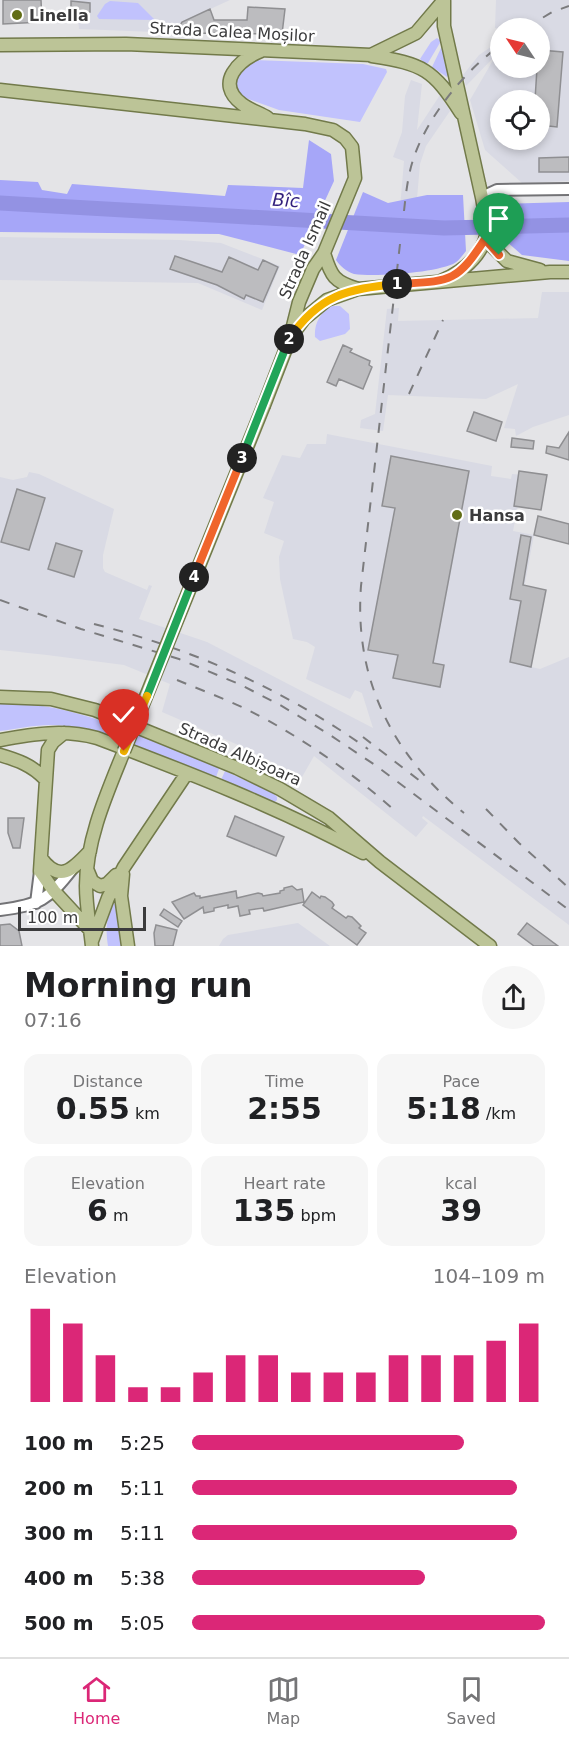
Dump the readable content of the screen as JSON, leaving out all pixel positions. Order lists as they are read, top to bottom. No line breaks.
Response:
{"streets":{"main road":["Strada Calea Moșilor","Strada Ismail","Strada Albișoara"]},"water":["Bîc"],"places":["Linella","Hansa"],"scale_bar":"100 m","north":"top left","page":{"pins":["1","2","3","4"],"scale":"100 m","heading":["Morning run","07:16"],"stats":[["Distance","0.55 km"],["Time","2:55"],["Pace","5:18 /km"],["Elevation","6 m"],["Heart rate","135 bpm"],["kcal","39"]],"chart":["Elevation","104–109 m"],"list":[{"name":"100 m","note":"5:25"},{"name":"200 m","note":"5:11"},{"name":"300 m","note":"5:11"},{"name":"400 m","note":"5:38"},{"name":"500 m","note":"5:05"}],"tabs":["Home","Map","Saved"]}}
